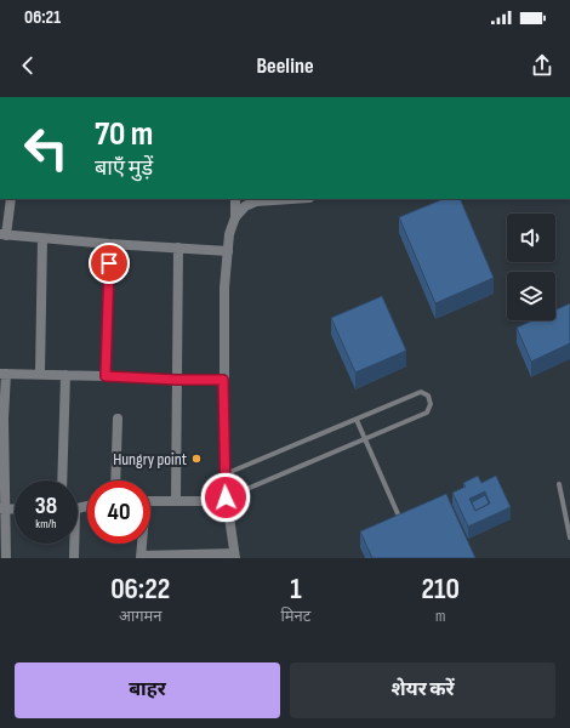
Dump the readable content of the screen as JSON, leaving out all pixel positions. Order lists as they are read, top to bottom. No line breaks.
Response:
{"places":["Hungry point"],"page":{"status":"06:21","header":"Beeline","turn":["70 m","बाएँ मुड़ें"],"speed":"38 km/h","limit":"40","eta":["06:22","आगमन","1","मिनट","210","m"],"buttons":["बाहर","शेयर करें"]}}
